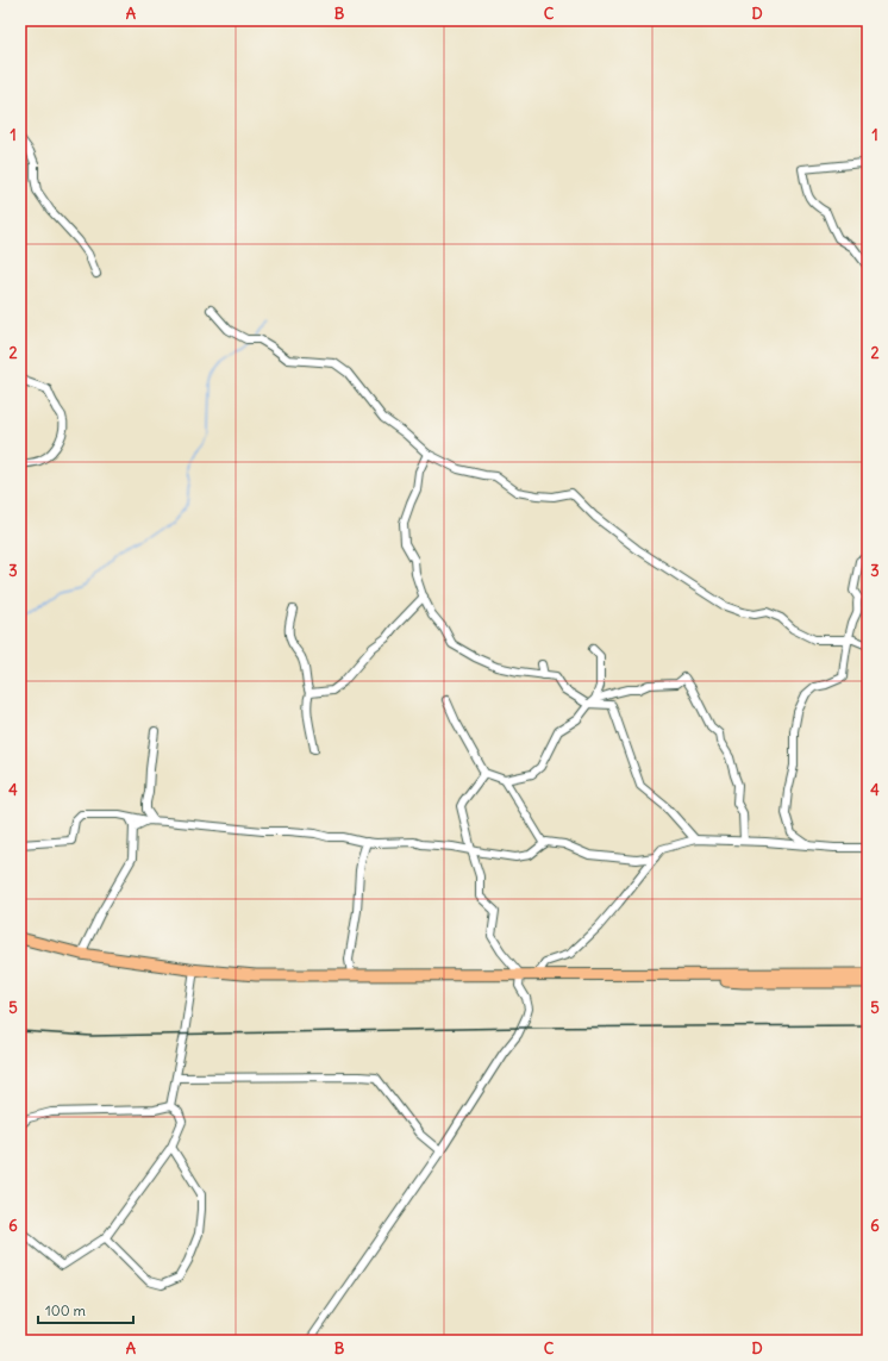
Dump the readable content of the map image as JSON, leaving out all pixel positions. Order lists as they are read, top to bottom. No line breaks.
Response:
{"scale_bar":"100 m","grid":{"columns":["A","B","C","D"],"rows":["1","2","3","4","5","6"]}}
